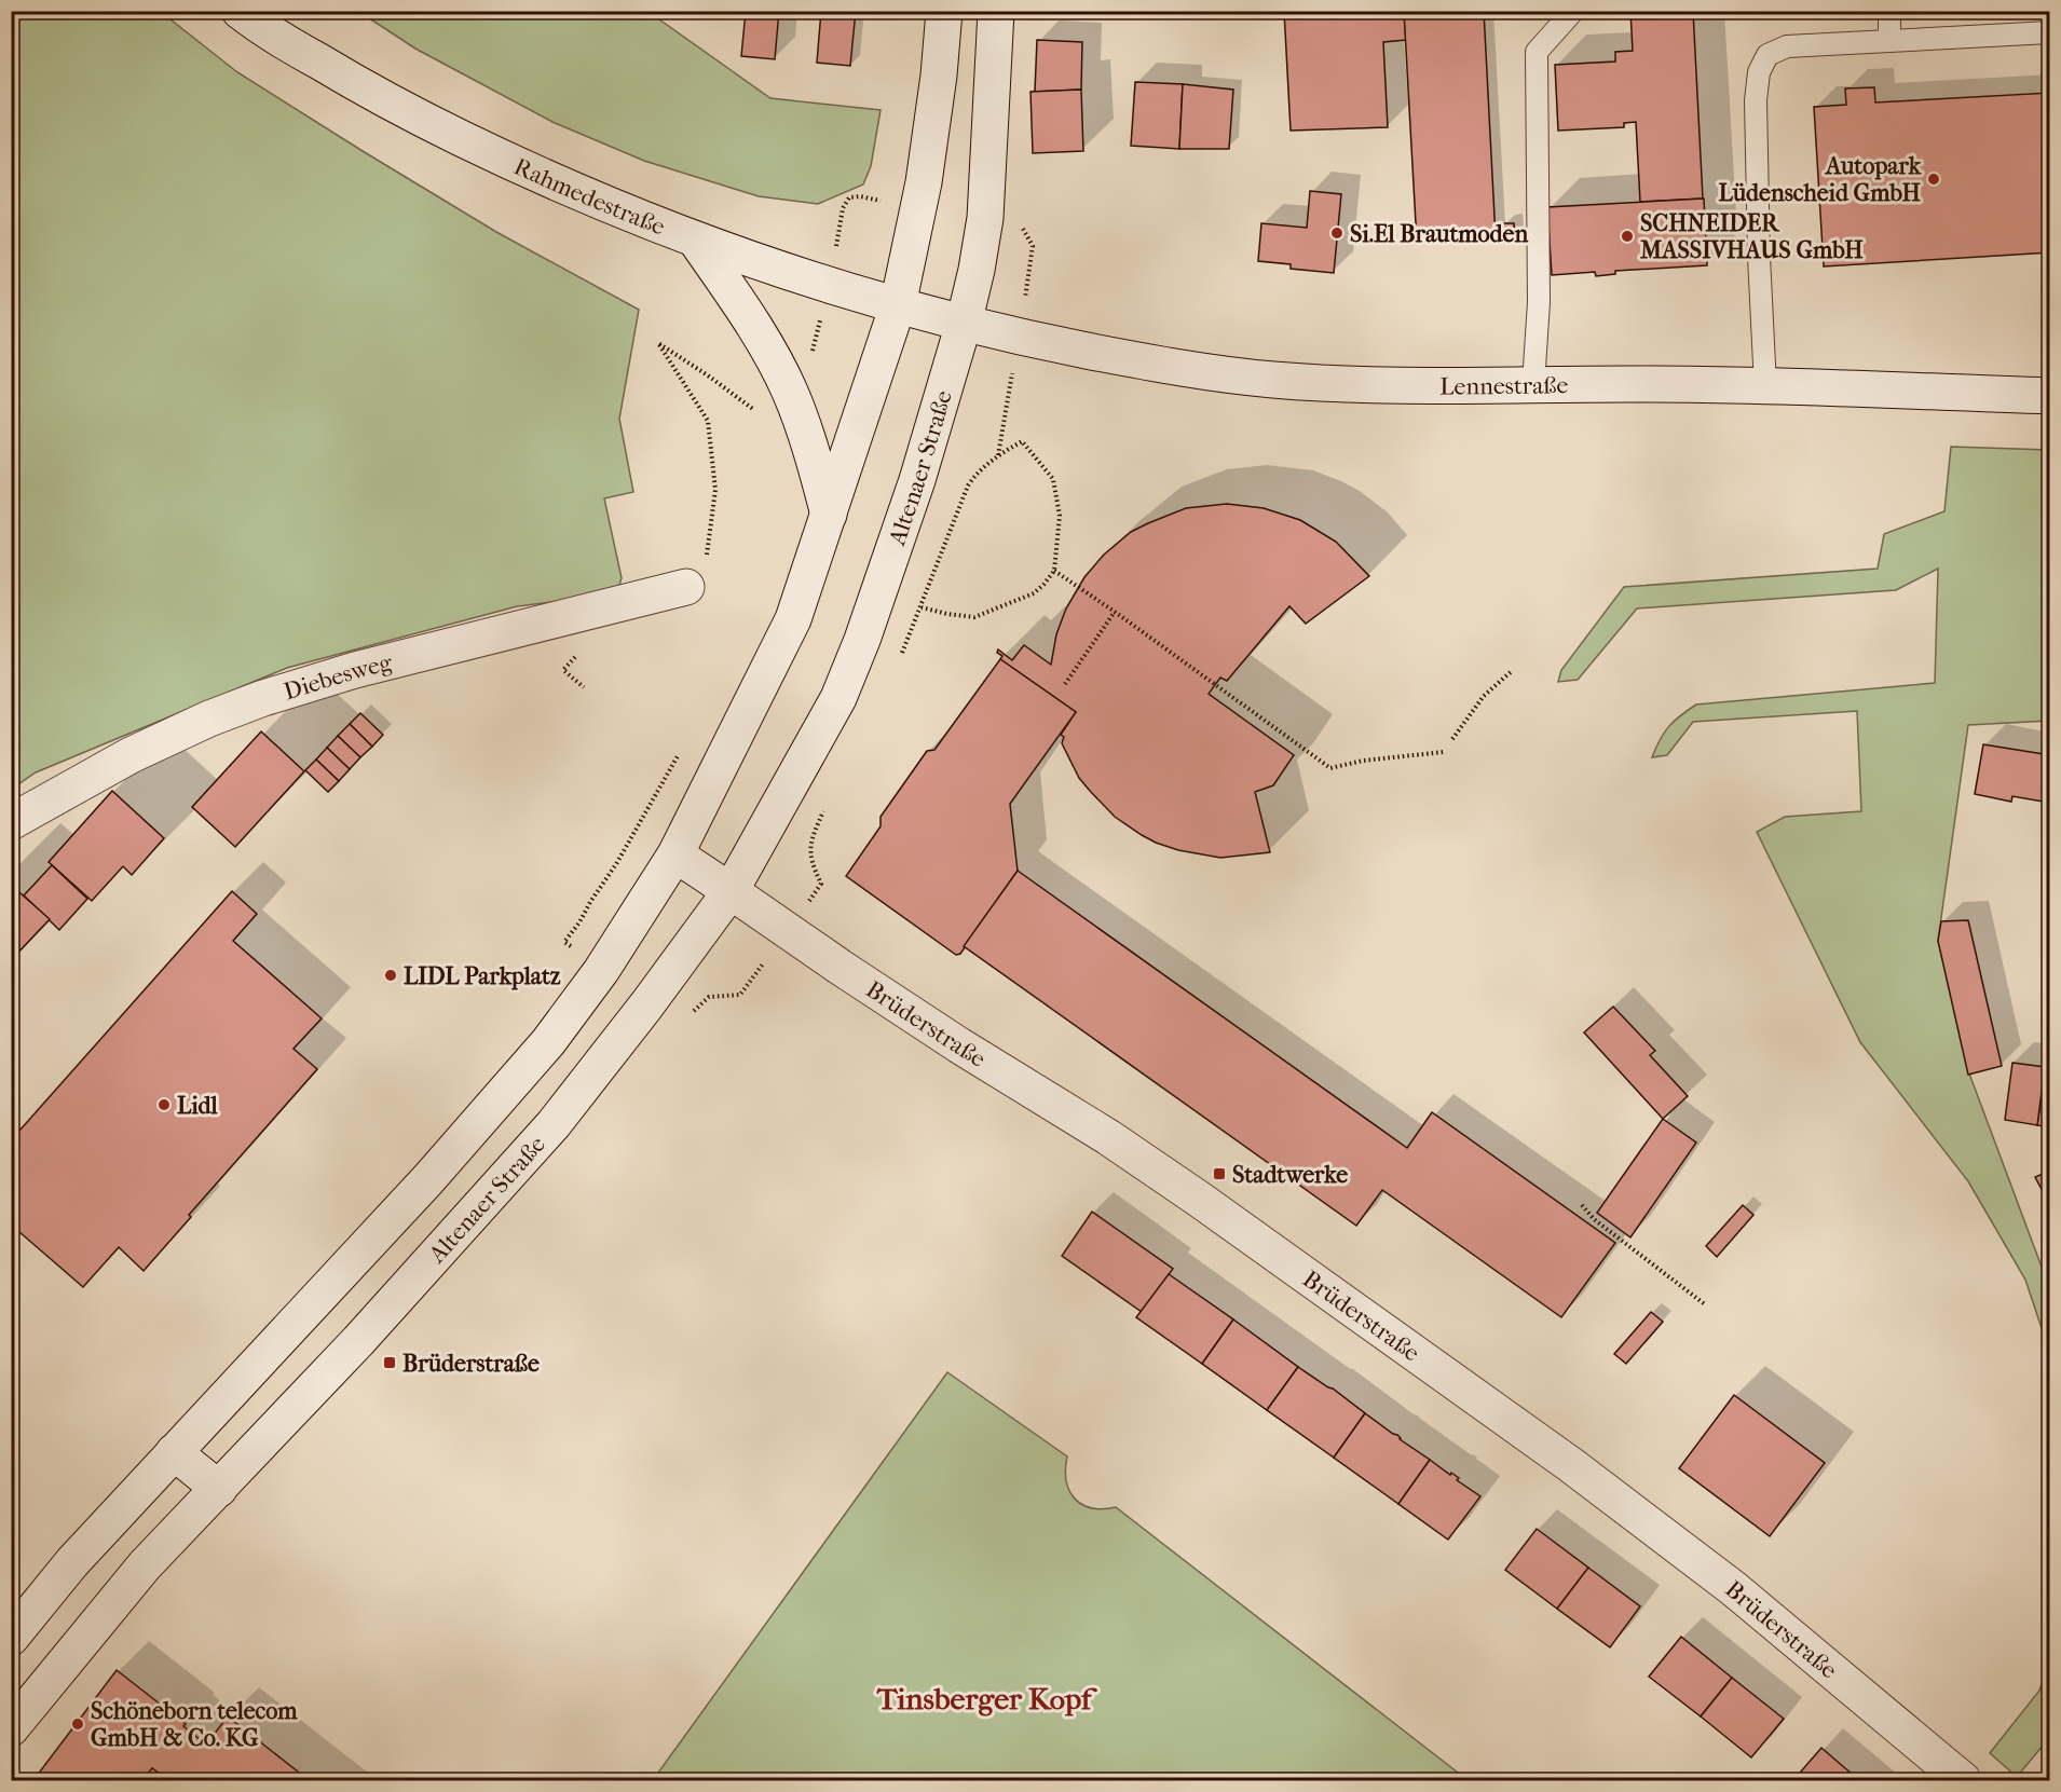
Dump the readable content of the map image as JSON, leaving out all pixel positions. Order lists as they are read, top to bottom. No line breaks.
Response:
{"streets":{"main road":["Rahmedestraße","Lennestraße","Altenaer Straße","Diebesweg","Brüderstraße"]},"crossings":[["Rahmedestraße","Lennestraße"],["Rahmedestraße","Altenaer Straße"],["Lennestraße","Altenaer Straße"],["Altenaer Straße","Brüderstraße"]],"districts":["Tinsberger Kopf"],"places":{"other":["Autopark Lüdenscheid GmbH","Si.El Brautmoden","SCHNEIDER MASSIVHAUS GmbH","LIDL Parkplatz","Lidl","Schöneborn telecom GmbH & Co. KG"],"transit":["Stadtwerke","Brüderstraße"]}}
